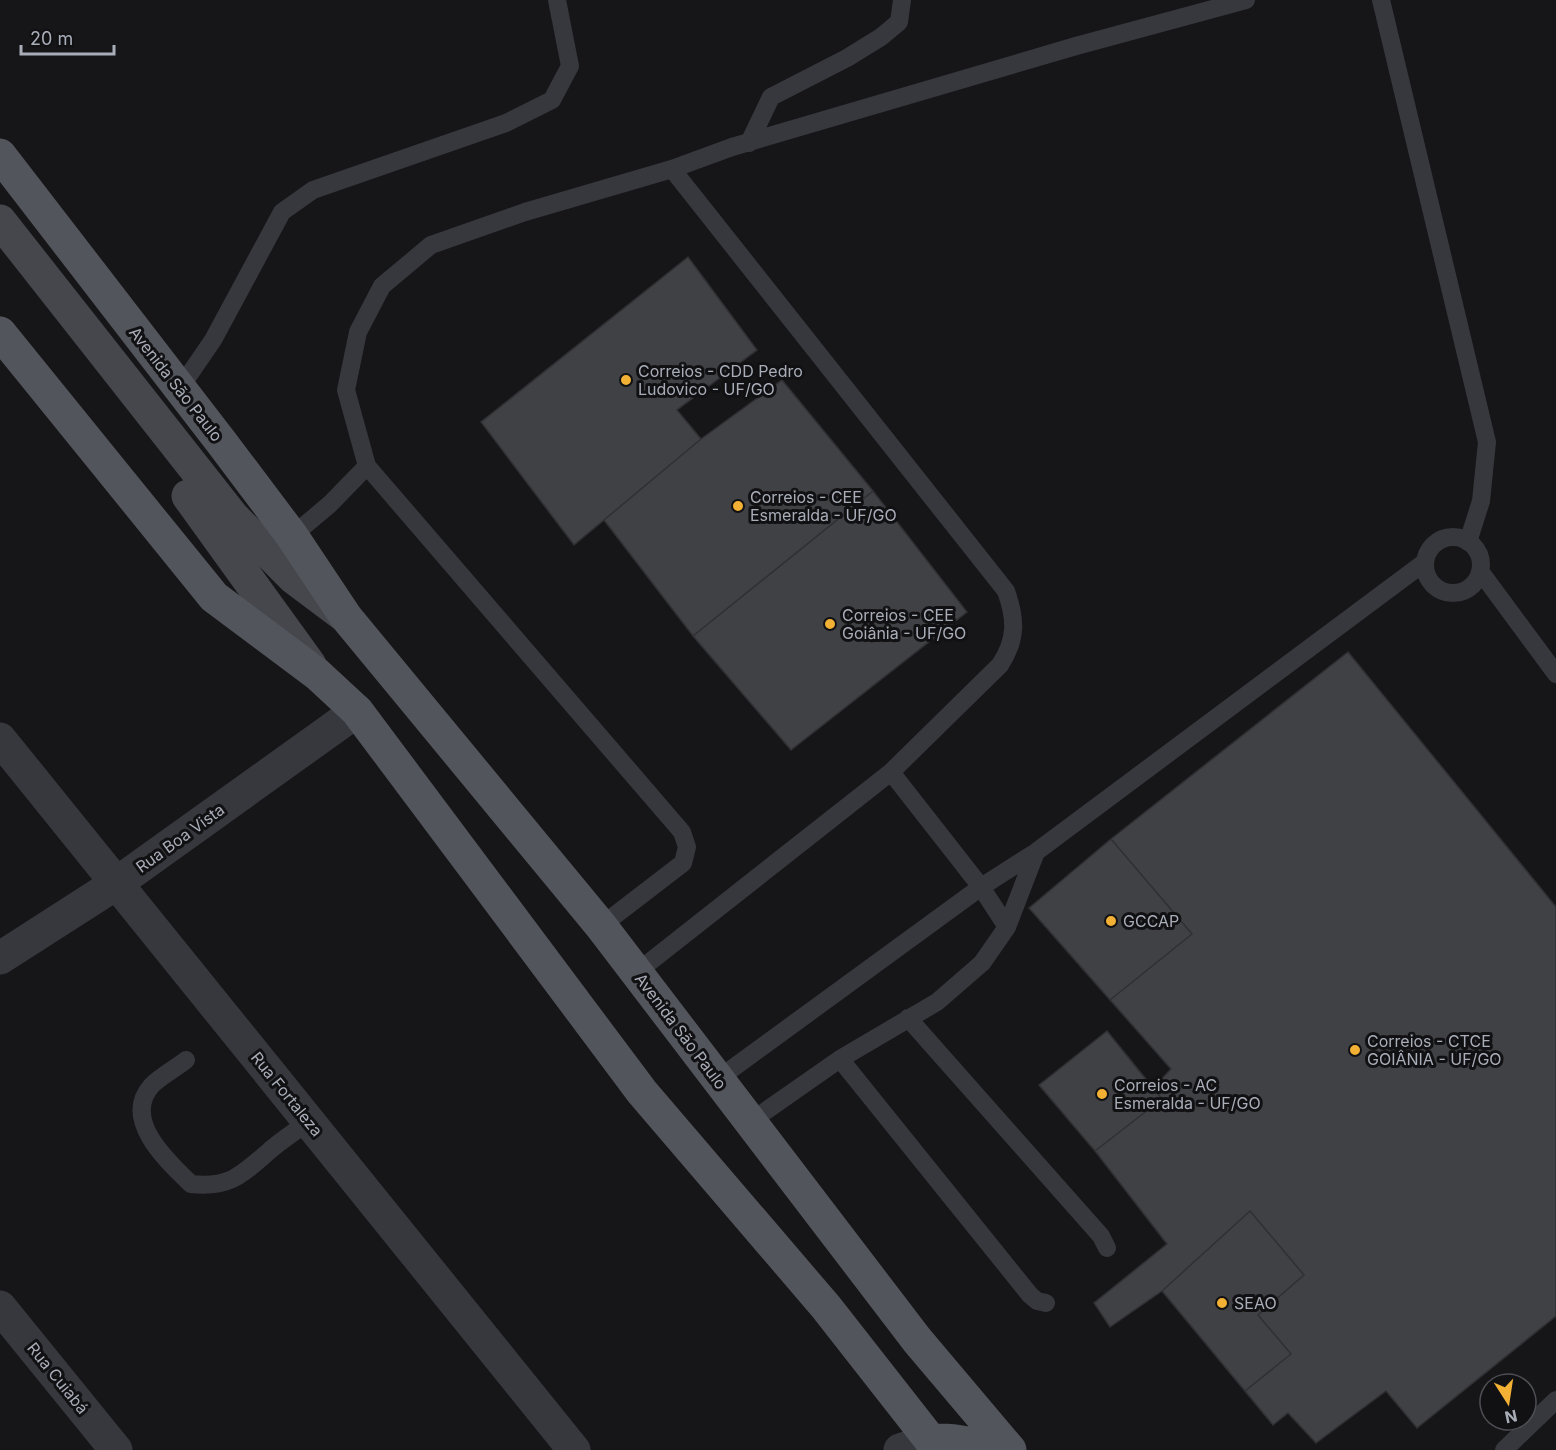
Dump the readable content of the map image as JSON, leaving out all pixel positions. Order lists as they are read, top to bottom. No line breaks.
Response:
{"streets":{"main road":["Avenida São Paulo"],"street":["Rua Boa Vista","Rua Fortaleza","Rua Cuiabá"]},"crossings":[["Rua Boa Vista","Rua Fortaleza"]],"places":["Correios - CDD Pedro Ludovico - UF/GO","Correios - CEE Esmeralda - UF/GO","Correios - CEE Goiânia - UF/GO","GCCAP","Correios - CTCE GOIÂNIA - UF/GO","Correios - AC Esmeralda - UF/GO","SEAO"],"scale_bar":"20 m","north":"bottom"}
